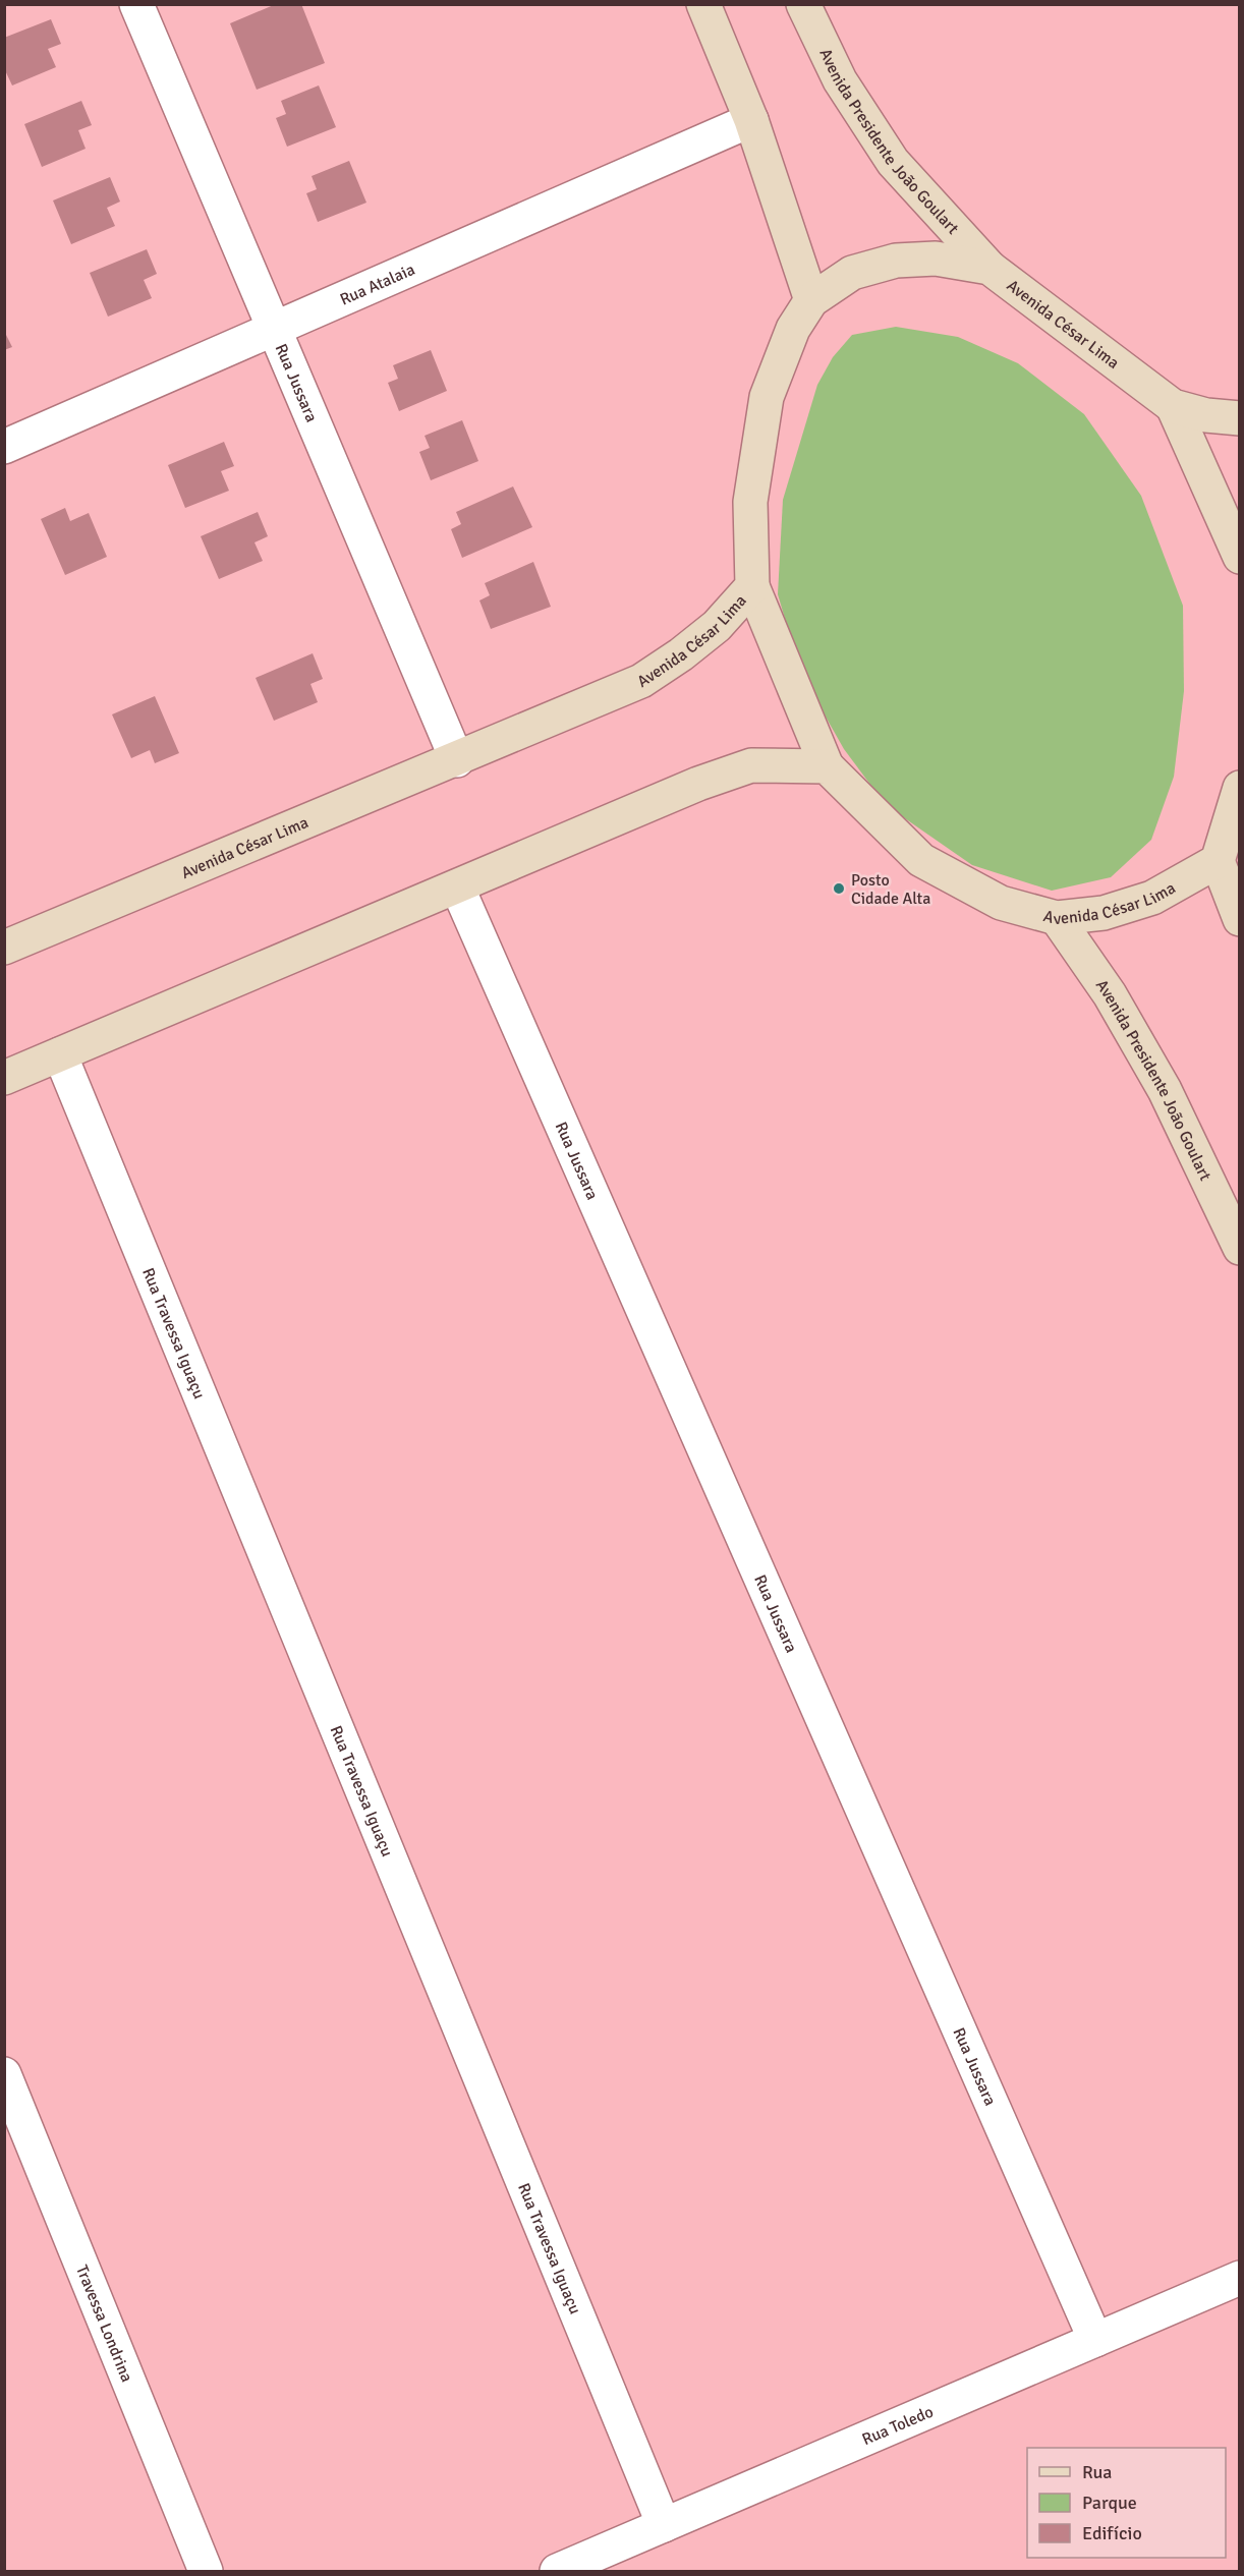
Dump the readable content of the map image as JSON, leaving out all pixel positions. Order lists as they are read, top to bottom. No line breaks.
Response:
{"streets":{"street":["Avenida Presidente João Goulart","Rua Atalaia","Avenida César Lima","Rua Jussara","Rua Travessa Iguaçu","Travessa Londrina","Rua Toledo"]},"crossings":[["Avenida Presidente João Goulart","Avenida César Lima"],["Rua Atalaia","Rua Jussara"],["Avenida César Lima","Rua Jussara"],["Rua Jussara","Rua Toledo"],["Rua Travessa Iguaçu","Rua Toledo"]],"places":["Posto Cidade Alta"],"legend":["Rua","Parque","Edifício"]}
